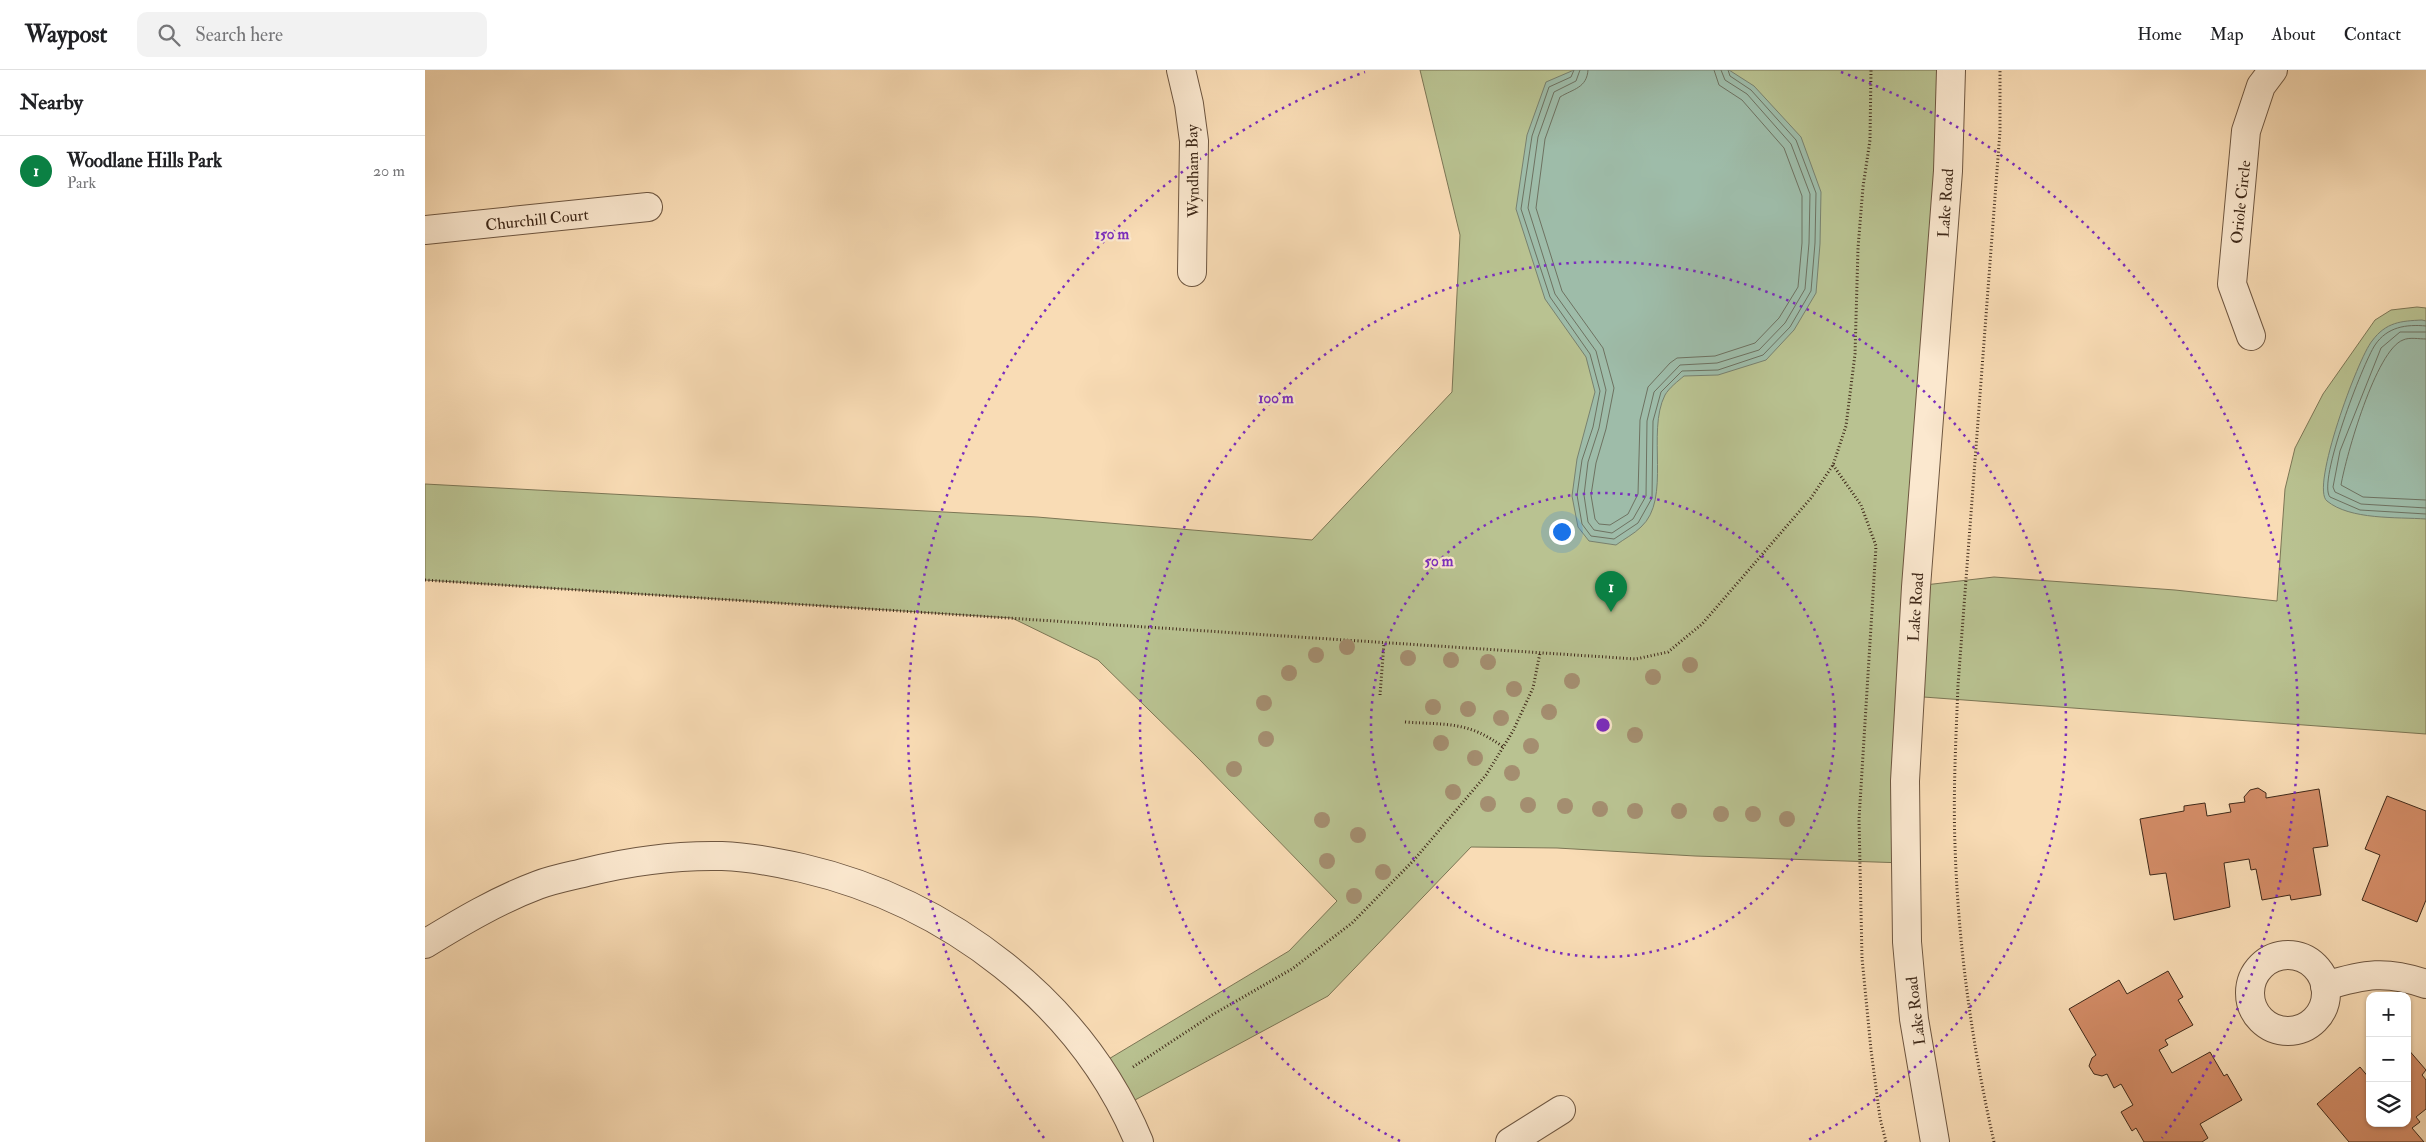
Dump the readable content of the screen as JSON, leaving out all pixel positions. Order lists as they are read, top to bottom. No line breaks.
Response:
{"streets":{"street":["Wyndham Bay","Oriole Circle","Lake Road","Churchill Court"]},"page":{"header":"Waypost","search":"Search here","nav":["Home","Map","About","Contact"],"heading":"Nearby","list":[{"mark":"1","name":"Woodlane Hills Park","note":"Park","value":"20 m"}],"pins":"1","map_buttons":["+","−"]},"rings":["150 m","100 m","50 m"]}
